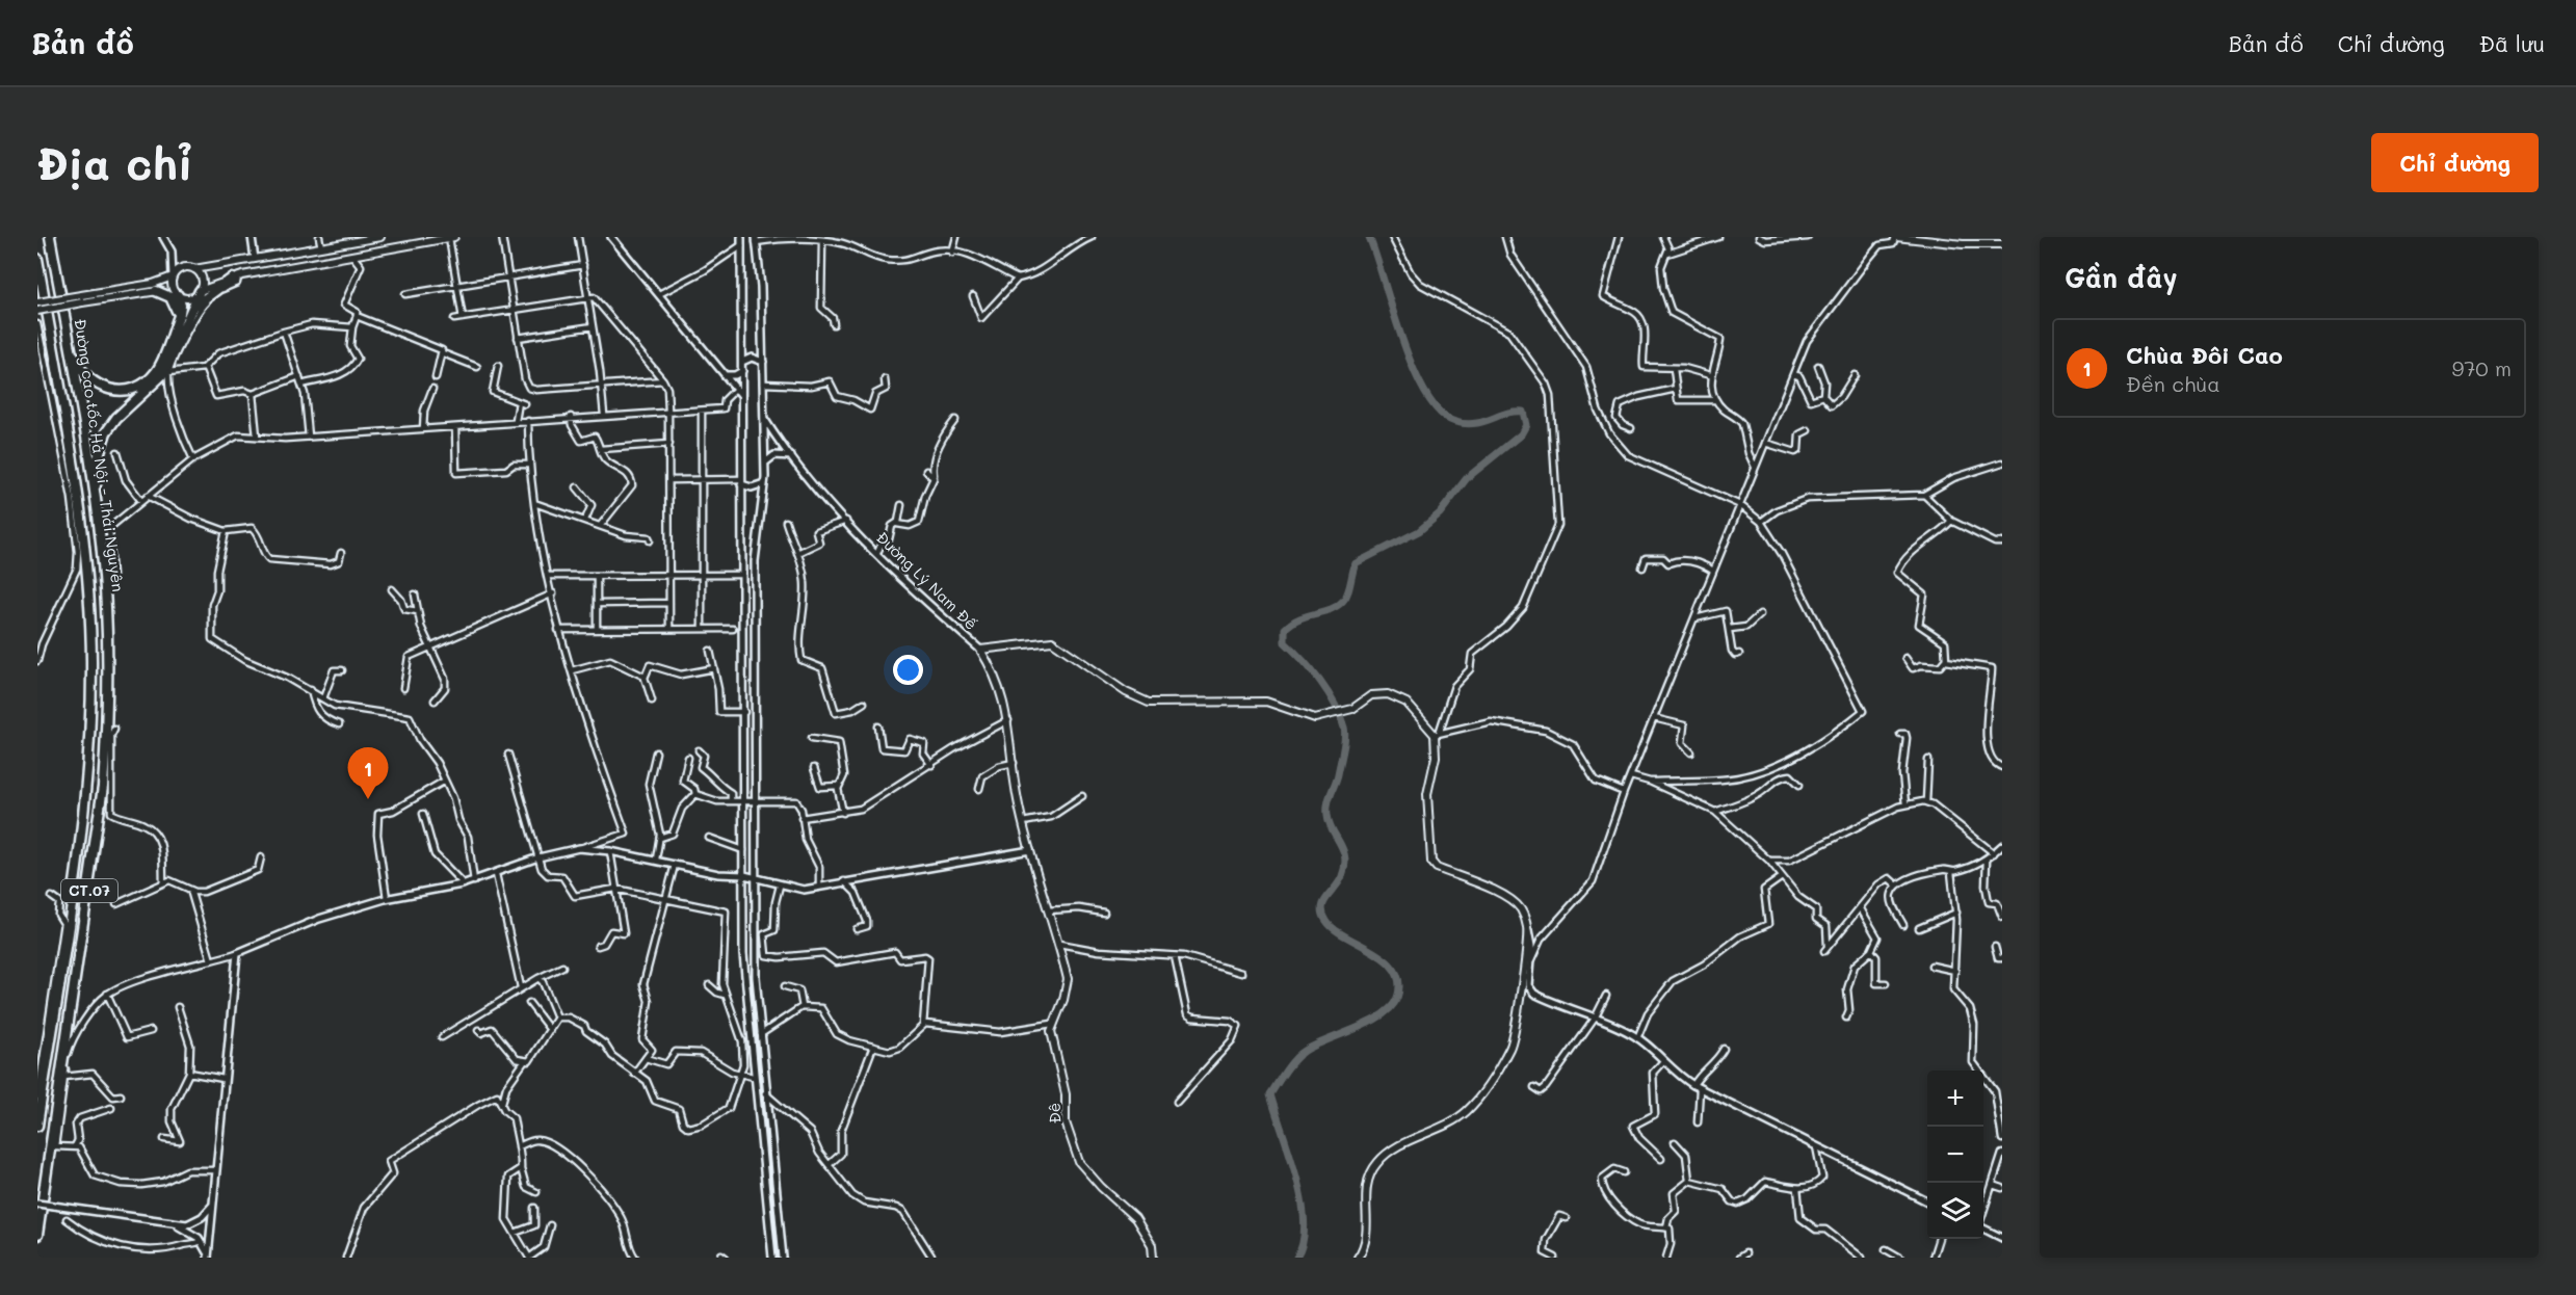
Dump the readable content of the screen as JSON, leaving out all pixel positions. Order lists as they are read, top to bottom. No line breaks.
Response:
{"streets":{"highway":["Đường cao tốc Hà Nội - Thái Nguyên","CT.07"],"main road":["Đường Lý Nam Đế","Đê"]},"page":{"header":"Bản đồ","nav":["Bản đồ","Chỉ đường","Đã lưu"],"buttons":"Chỉ đường","title":"Địa chỉ","heading":"Gần đây","list":[{"mark":"1","name":"Chùa Đôi Cao","note":"Đền chùa","value":"970 m"}],"pins":"1","map_buttons":["+","−"]}}
